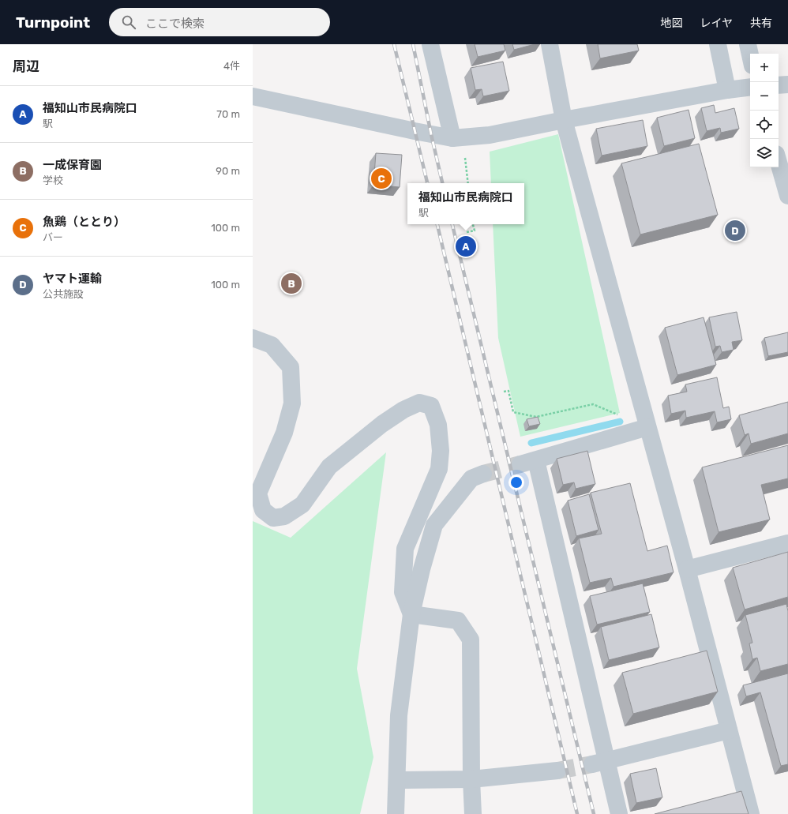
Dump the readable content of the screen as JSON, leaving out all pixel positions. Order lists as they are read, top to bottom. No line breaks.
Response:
{"page":{"header":"Turnpoint","search":"ここで検索","nav":["地図","レイヤ","共有"],"heading":["周辺","4件"],"map_buttons":["+","−"],"list":[{"mark":"A","name":"福知山市民病院口","note":"駅","value":"70 m"},{"mark":"B","name":"一成保育園","note":"学校","value":"90 m"},{"mark":"C","name":"魚鶏（ととり）","note":"バー","value":"100 m"},{"mark":"D","name":"ヤマト運輸","note":"公共施設","value":"100 m"}],"pins":["C","D","A","B"],"popup":["福知山市民病院口","駅"]}}
